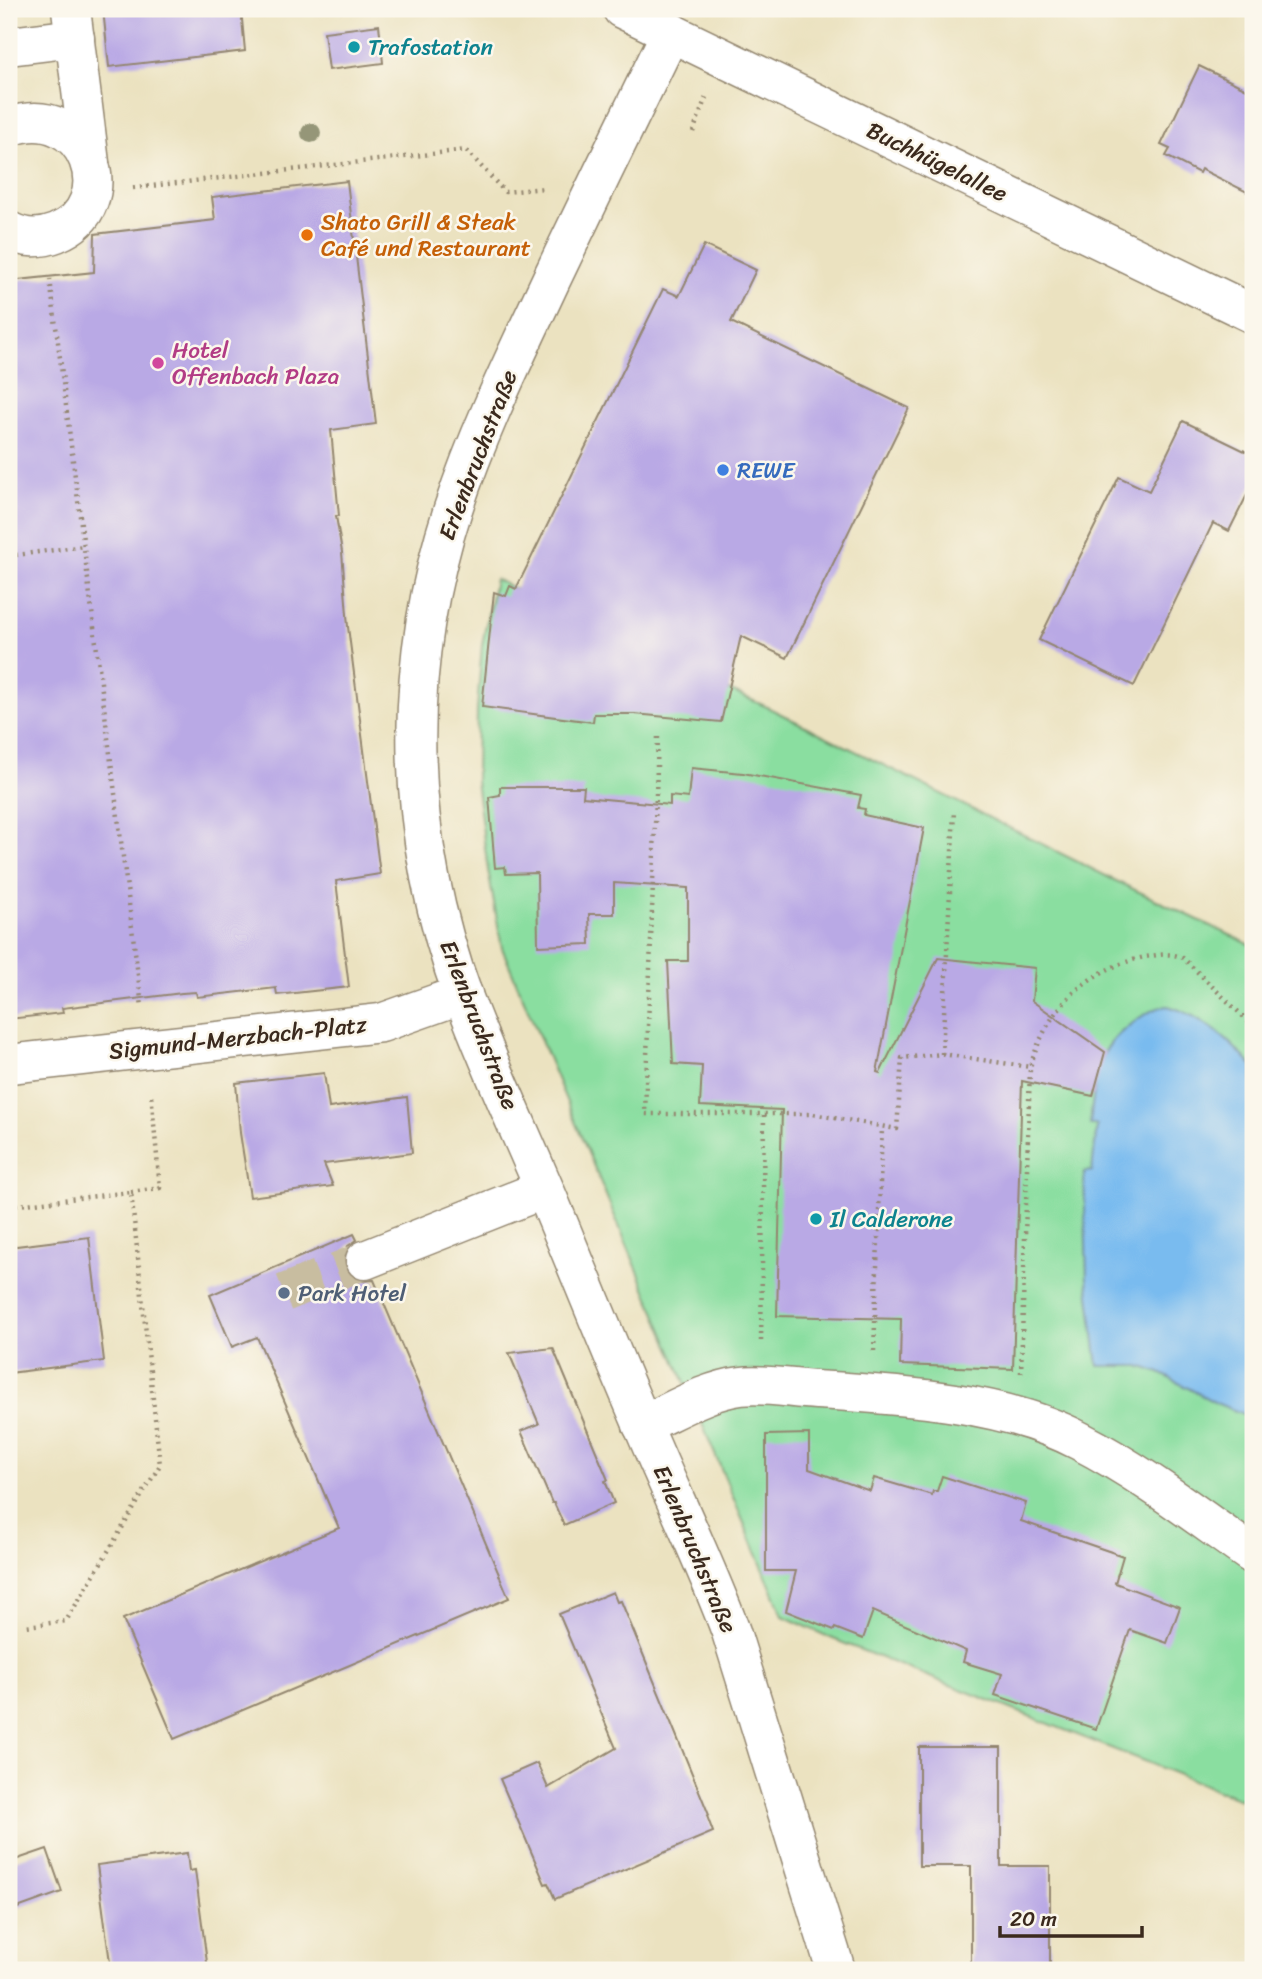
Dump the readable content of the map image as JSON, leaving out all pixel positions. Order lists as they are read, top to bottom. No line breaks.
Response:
{"streets":{"street":["Buchhügelallee","Erlenbruchstraße","Sigmund-Merzbach-Platz"]},"crossings":[["Buchhügelallee","Erlenbruchstraße"],["Erlenbruchstraße","Sigmund-Merzbach-Platz"]],"places":["Trafostation","Shato Grill & Steak Café und Restaurant","Hotel Offenbach Plaza","REWE","Il Calderone","Park Hotel"],"scale_bar":"20 m"}
